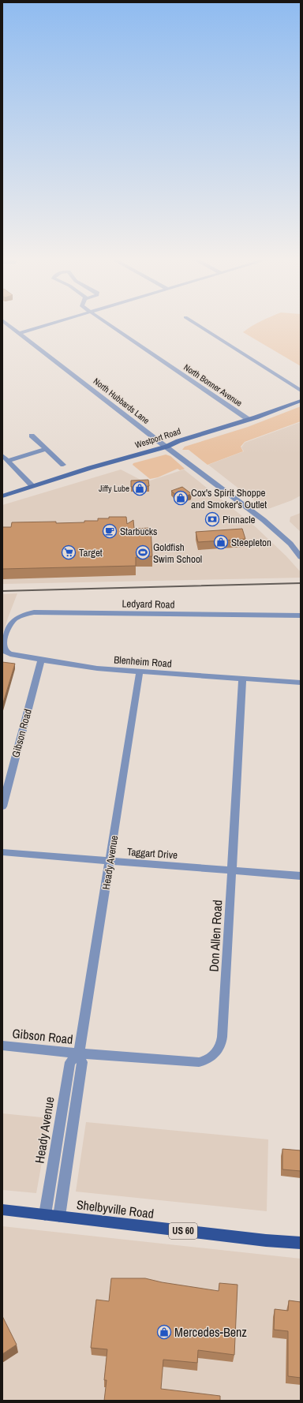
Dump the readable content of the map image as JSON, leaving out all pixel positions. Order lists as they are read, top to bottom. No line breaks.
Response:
{"streets":{"main road":["Westport Road","Shelbyville Road","US 60"],"street":["North Bonner Avenue","North Hubbards Lane","Ledyard Road","Blenheim Road","Gibson Road","Taggart Drive","Heady Avenue","Don Allen Road"]},"crossings":[["North Bonner Avenue","Westport Road"],["North Hubbards Lane","Westport Road"],["Ledyard Road","Blenheim Road"],["Blenheim Road","Gibson Road"],["Blenheim Road","Heady Avenue"],["Blenheim Road","Don Allen Road"],["Gibson Road","Heady Avenue"],["Gibson Road","Don Allen Road"],["Taggart Drive","Heady Avenue"],["Taggart Drive","Don Allen Road"],["Heady Avenue","Don Allen Road"],["Heady Avenue","Shelbyville Road"]],"places":{"shop":["Jiffy Lube","Cox's Spirit Shoppe and Smoker's Outlet","Steepleton","Mercedes-Benz"],"bank":["Pinnacle"],"cafe":["Starbucks"],"supermarket":["Target"],"sports":["Goldfish Swim School"]}}
